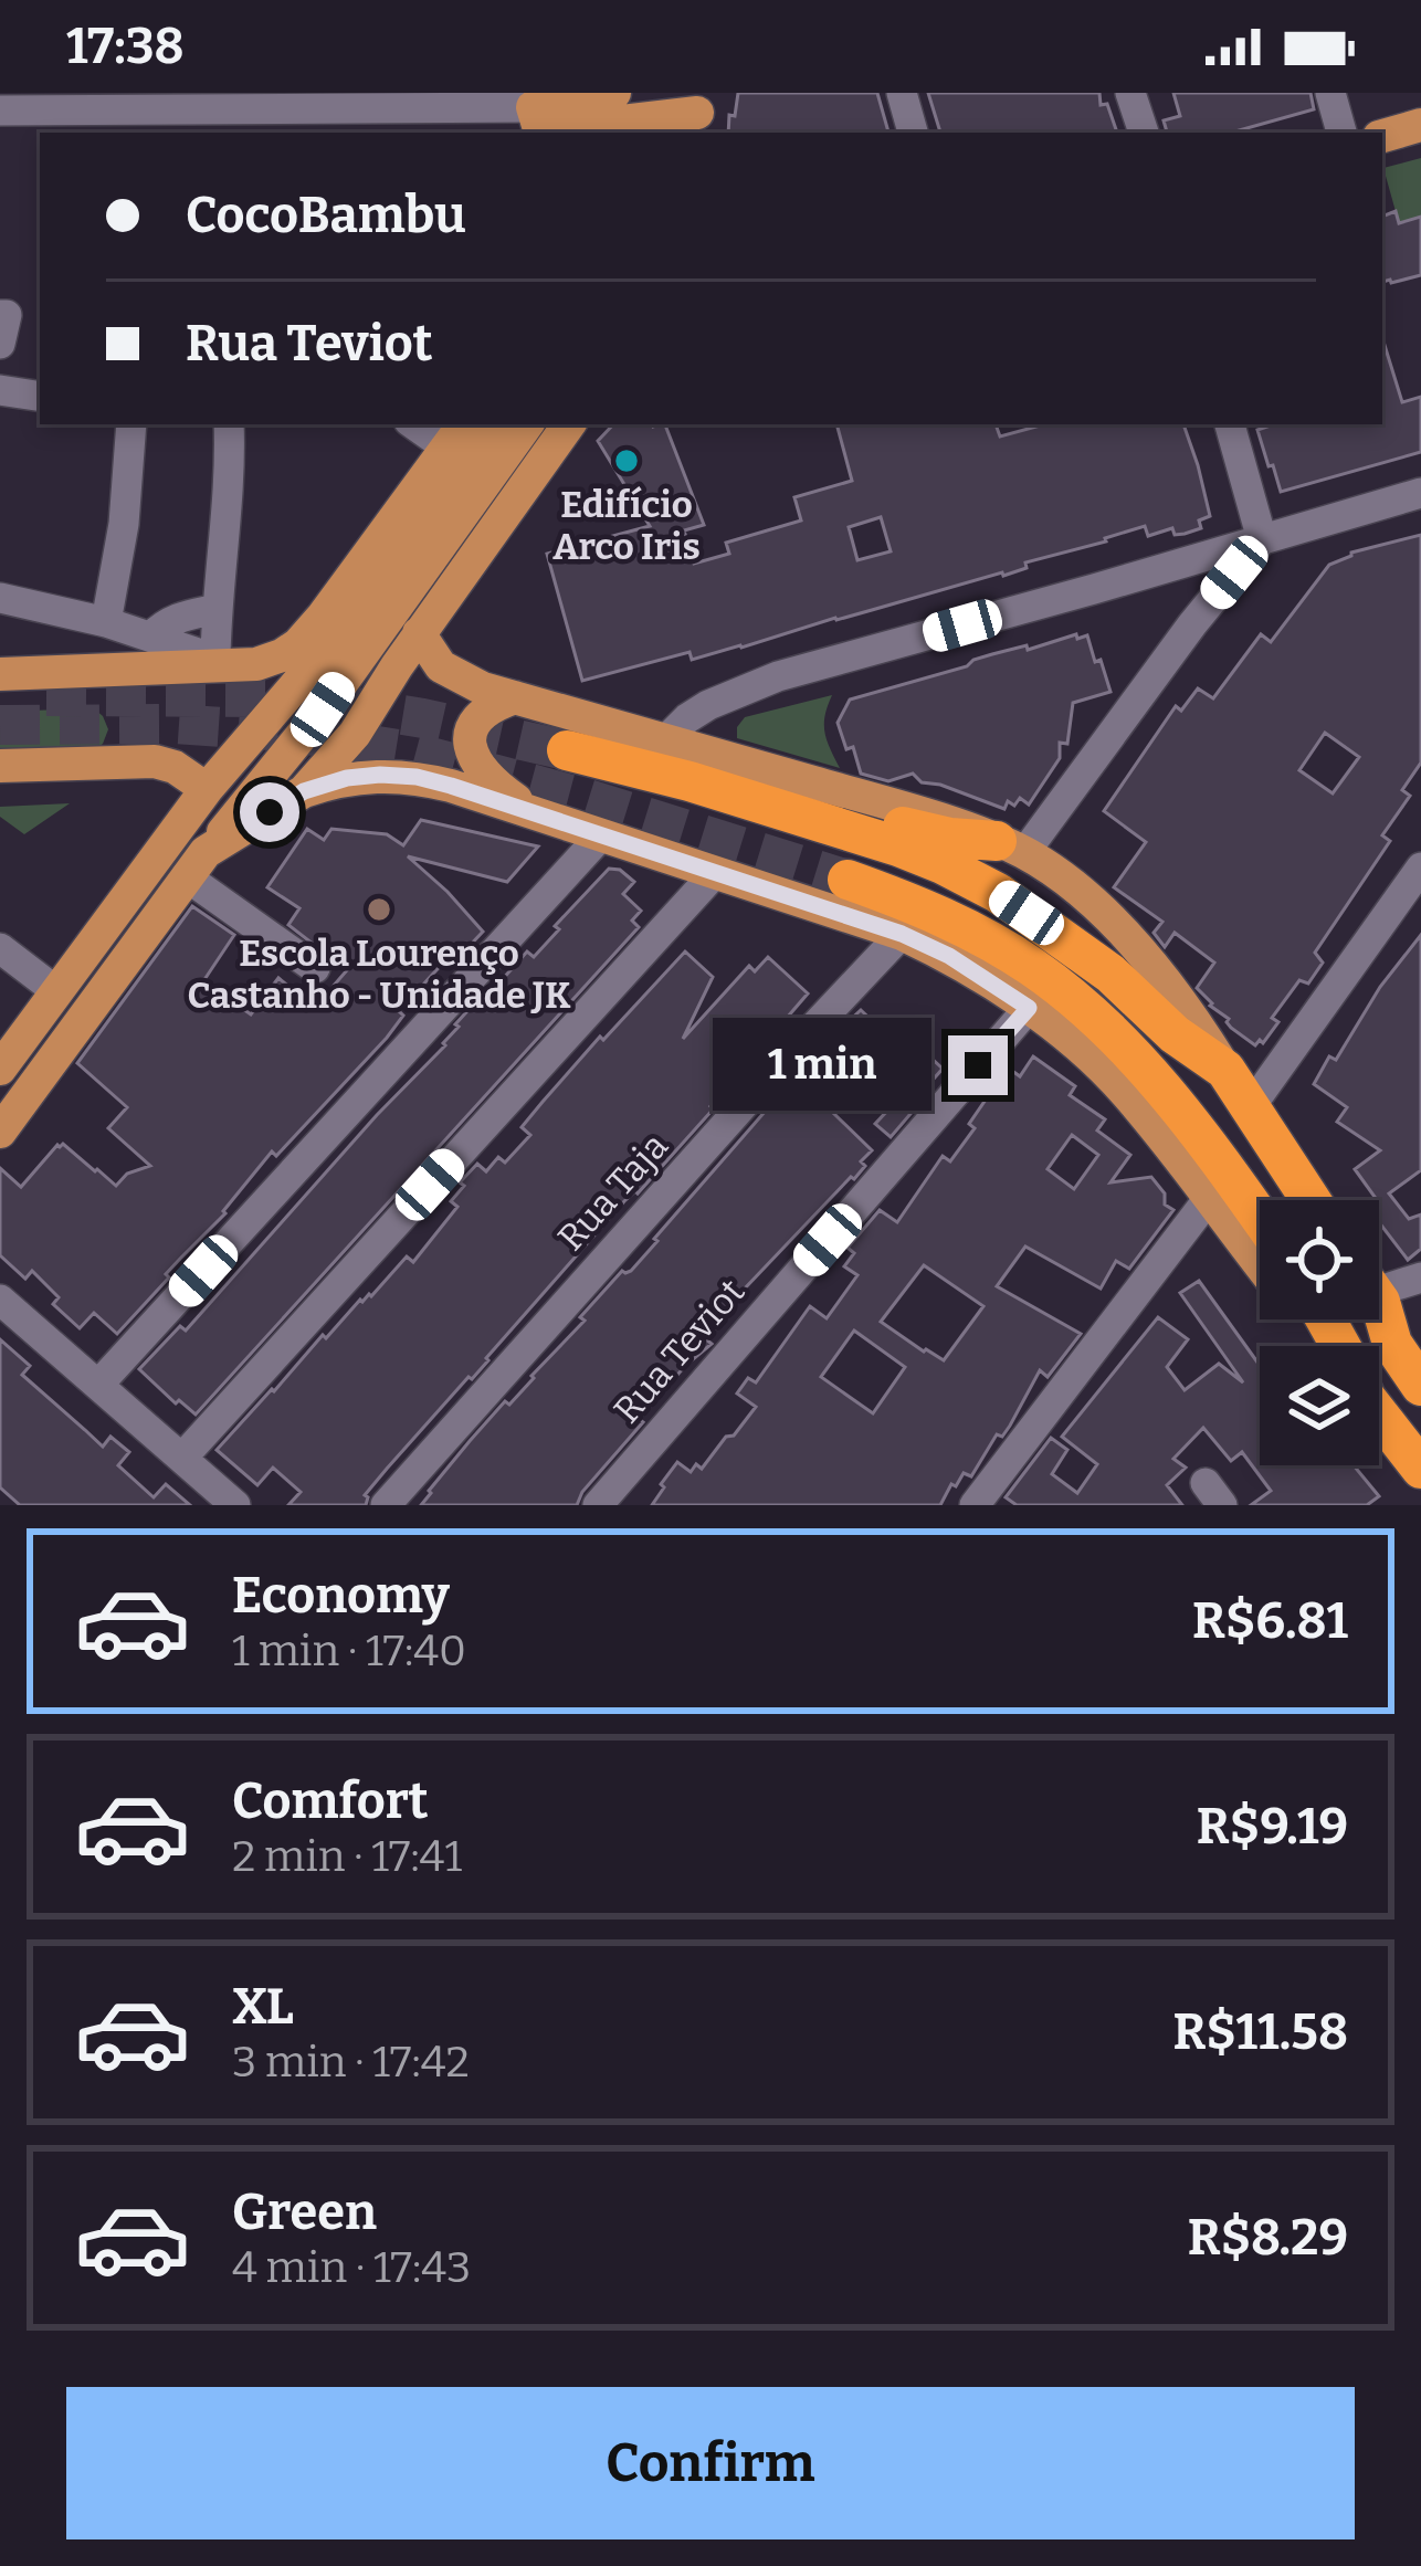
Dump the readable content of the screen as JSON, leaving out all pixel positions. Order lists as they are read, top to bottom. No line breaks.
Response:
{"streets":{"street":["Rua Taja","Rua Teviot"]},"places":["Edifício Arco Iris","Escola Lourenço Castanho - Unidade JK"],"page":{"status":"17:38","banner":["CocoBambu","Rua Teviot"],"bubble":"1 min","list":[{"name":"Economy","note":"1 min · 17:40","value":"R$6.81"},{"name":"Comfort","note":"2 min · 17:41","value":"R$9.19"},{"name":"XL","note":"3 min · 17:42","value":"R$11.58"},{"name":"Green","note":"4 min · 17:43","value":"R$8.29"}],"buttons":"Confirm"}}
